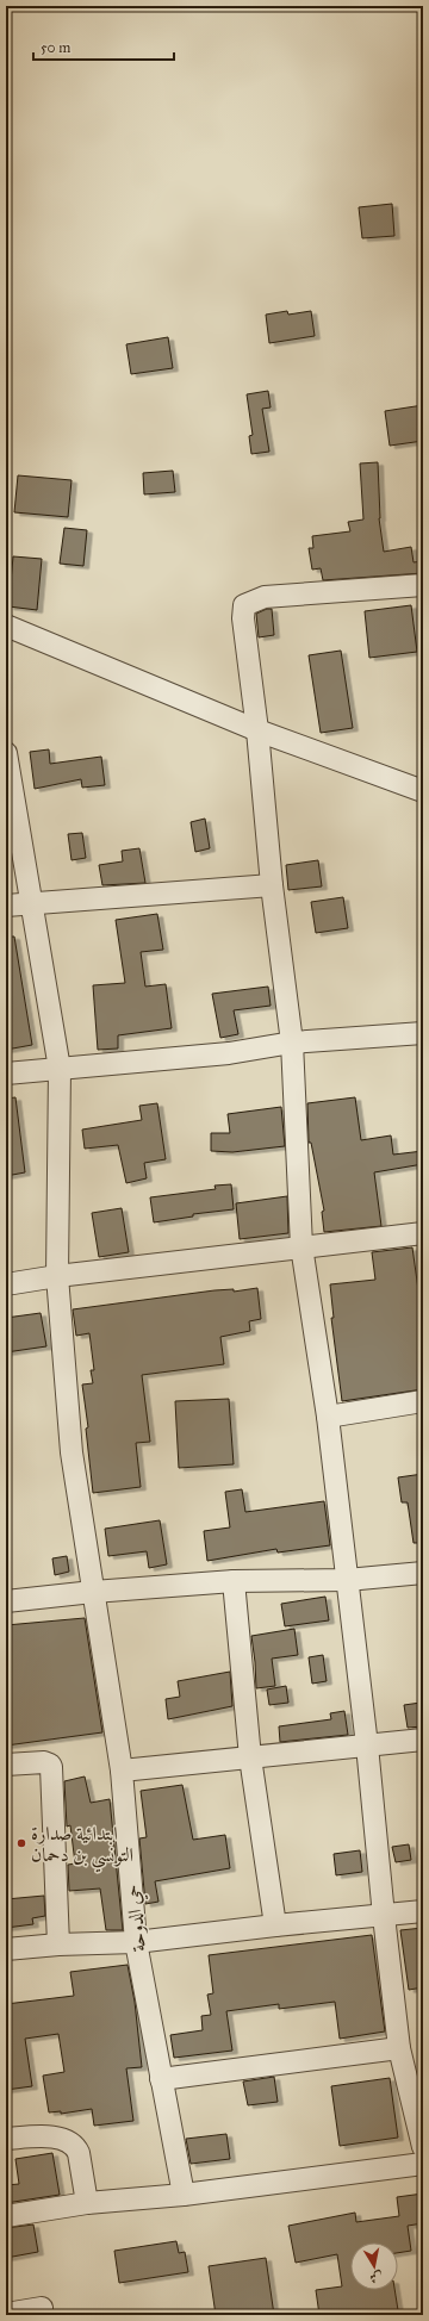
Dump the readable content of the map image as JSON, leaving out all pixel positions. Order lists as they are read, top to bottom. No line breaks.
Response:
{"streets":{"street":["حي الدوحة"]},"places":["ابتدائية صدارة التونسي بن دحمان"],"scale_bar":"50 m","north":"bottom"}
